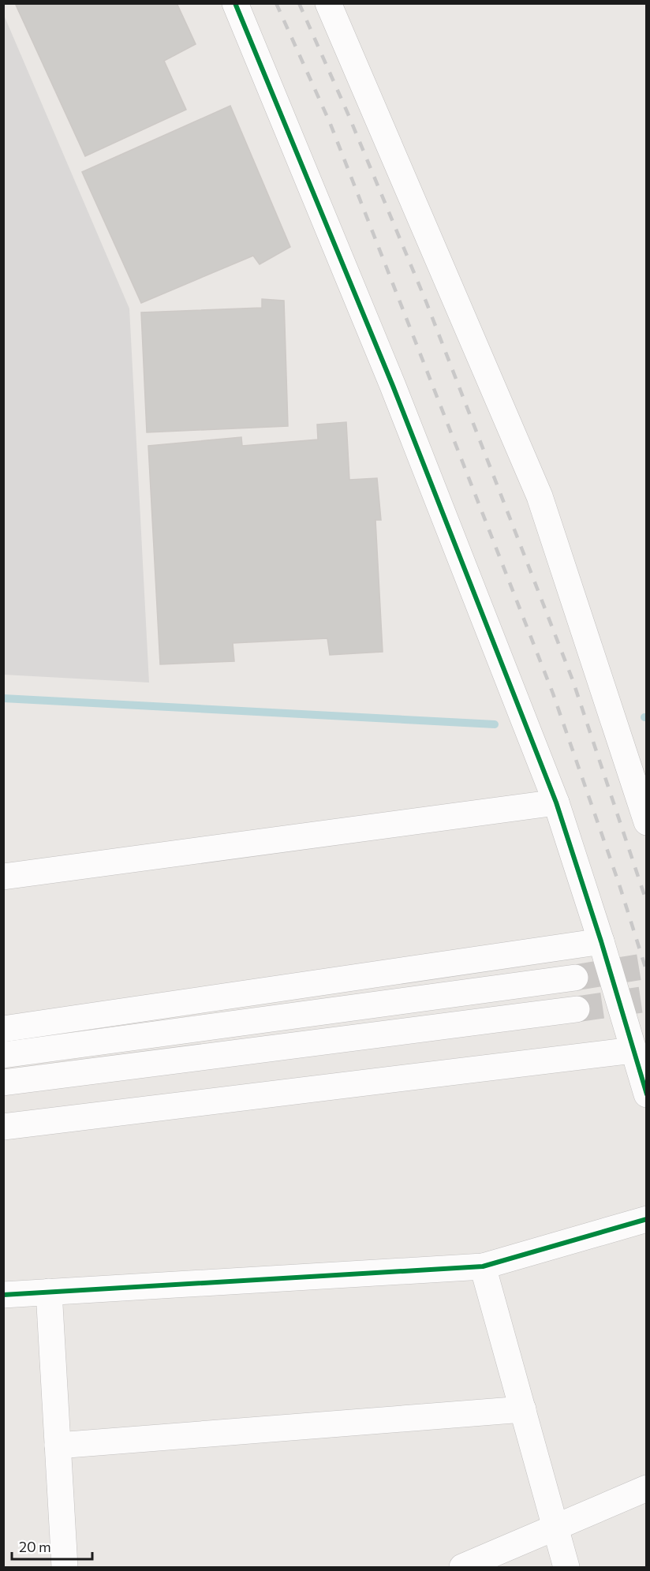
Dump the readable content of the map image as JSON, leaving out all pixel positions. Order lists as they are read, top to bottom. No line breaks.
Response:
{"scale_bar":"20 m"}
